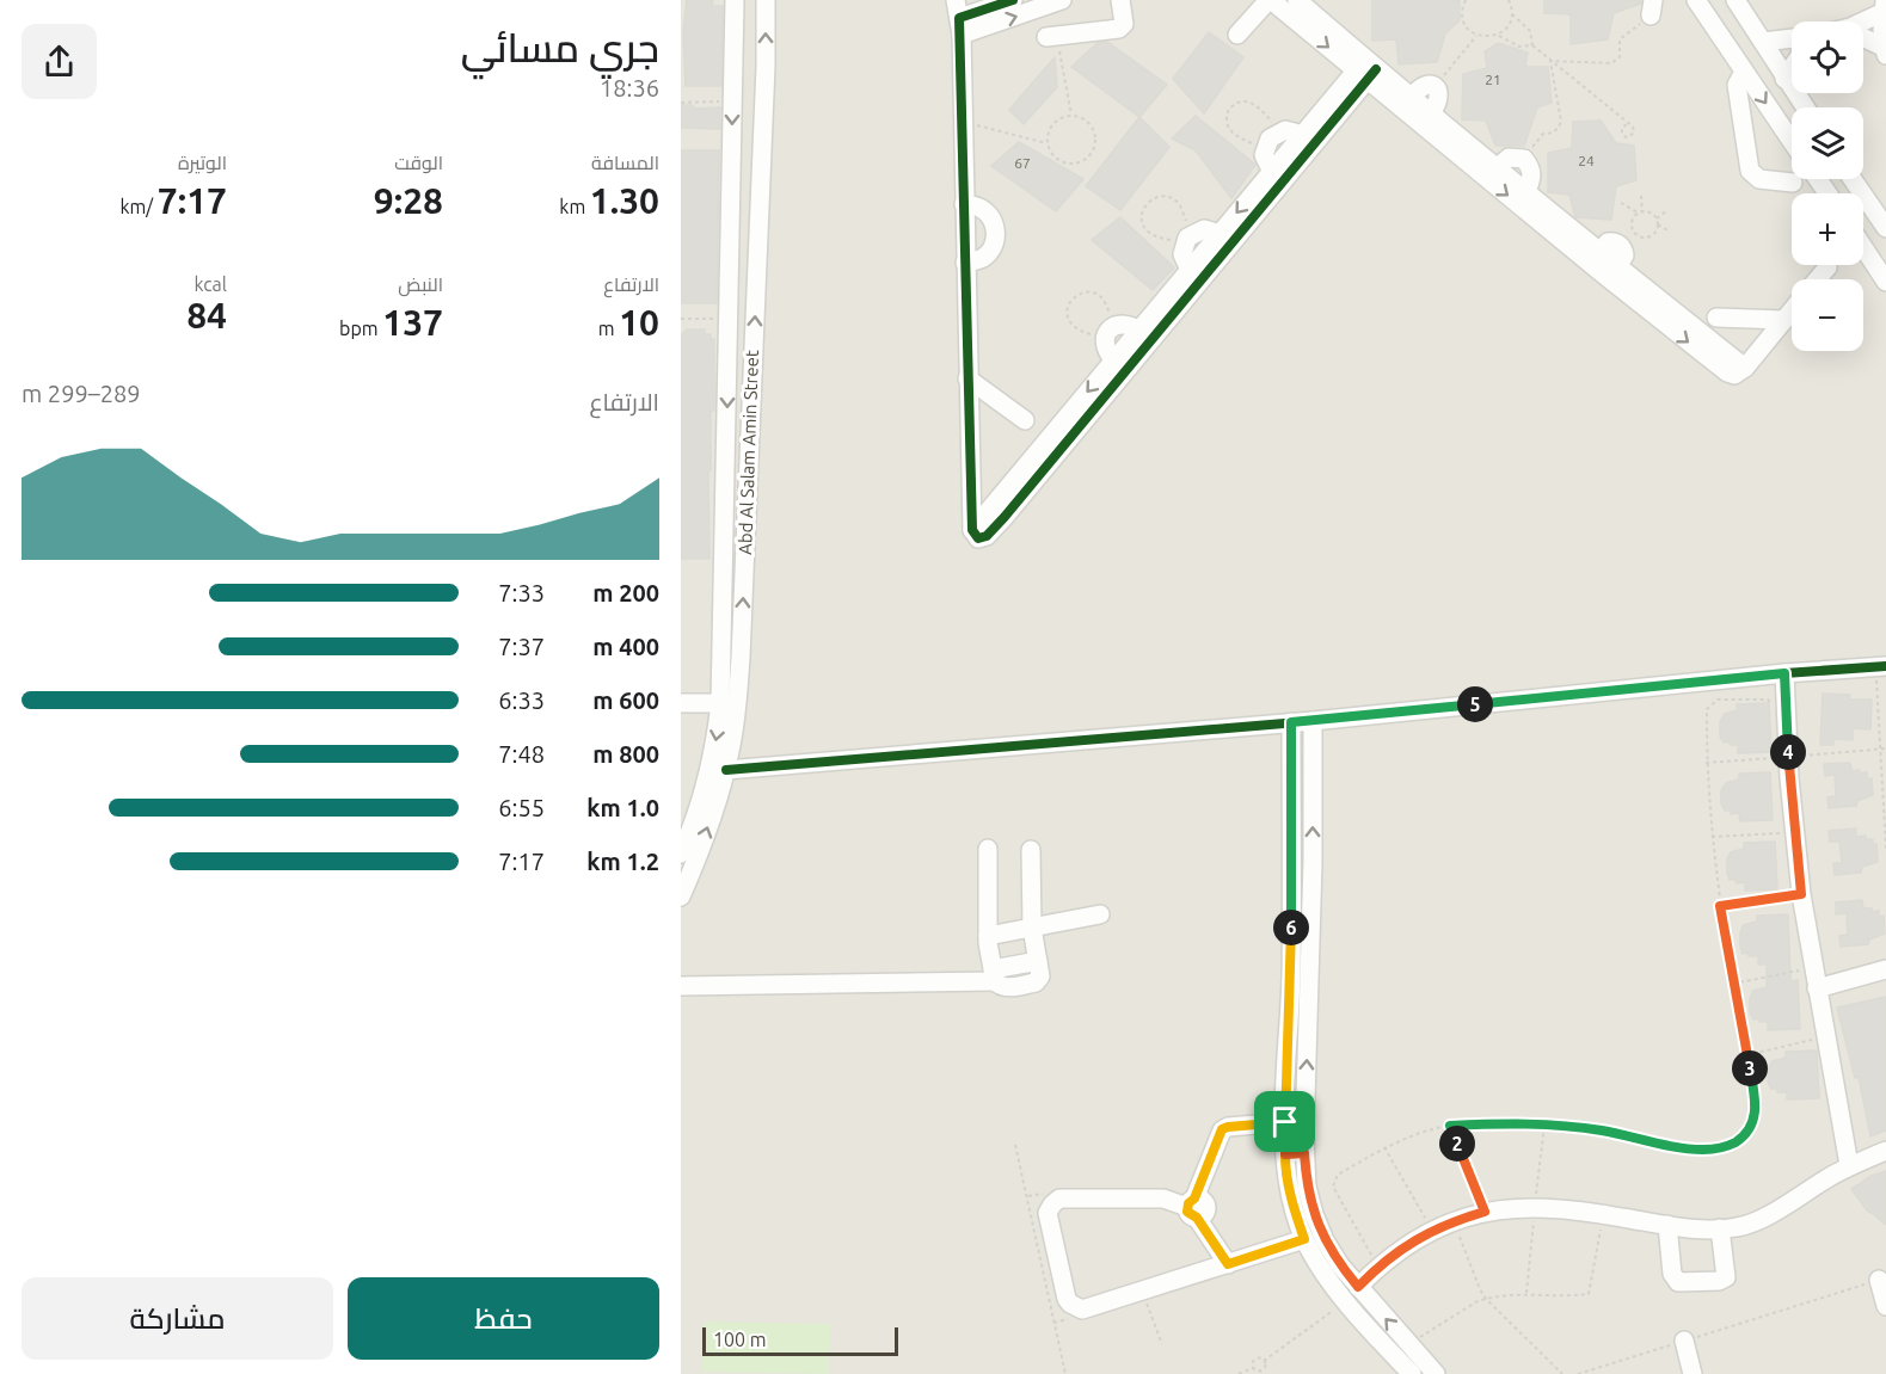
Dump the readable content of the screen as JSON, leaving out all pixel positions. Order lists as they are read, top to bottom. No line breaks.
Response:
{"streets":{"street":["Abd Al Salam Amin Street"]},"house_numbers":["21","24","67"],"scale_bar":"100 m","page":{"heading":["جري مسائي","18:36"],"map_buttons":["+","−"],"stats":[["المسافة","1.30 km"],["الوقت","9:28"],["الوتيرة","7:17 /km"],["الارتفاع","10 m"],["النبض","137 bpm"],["kcal","84"]],"chart":["الارتفاع","289–299 m"],"list":[{"name":"200 m","note":"7:33"},{"name":"400 m","note":"7:37"},{"name":"600 m","note":"6:33"},{"name":"800 m","note":"7:48"},{"name":"1.0 km","note":"6:55"},{"name":"1.2 km","note":"7:17"}],"pins":["5","4","6","3","2"],"buttons":["حفظ","مشاركة"],"scale":"100 m"}}
